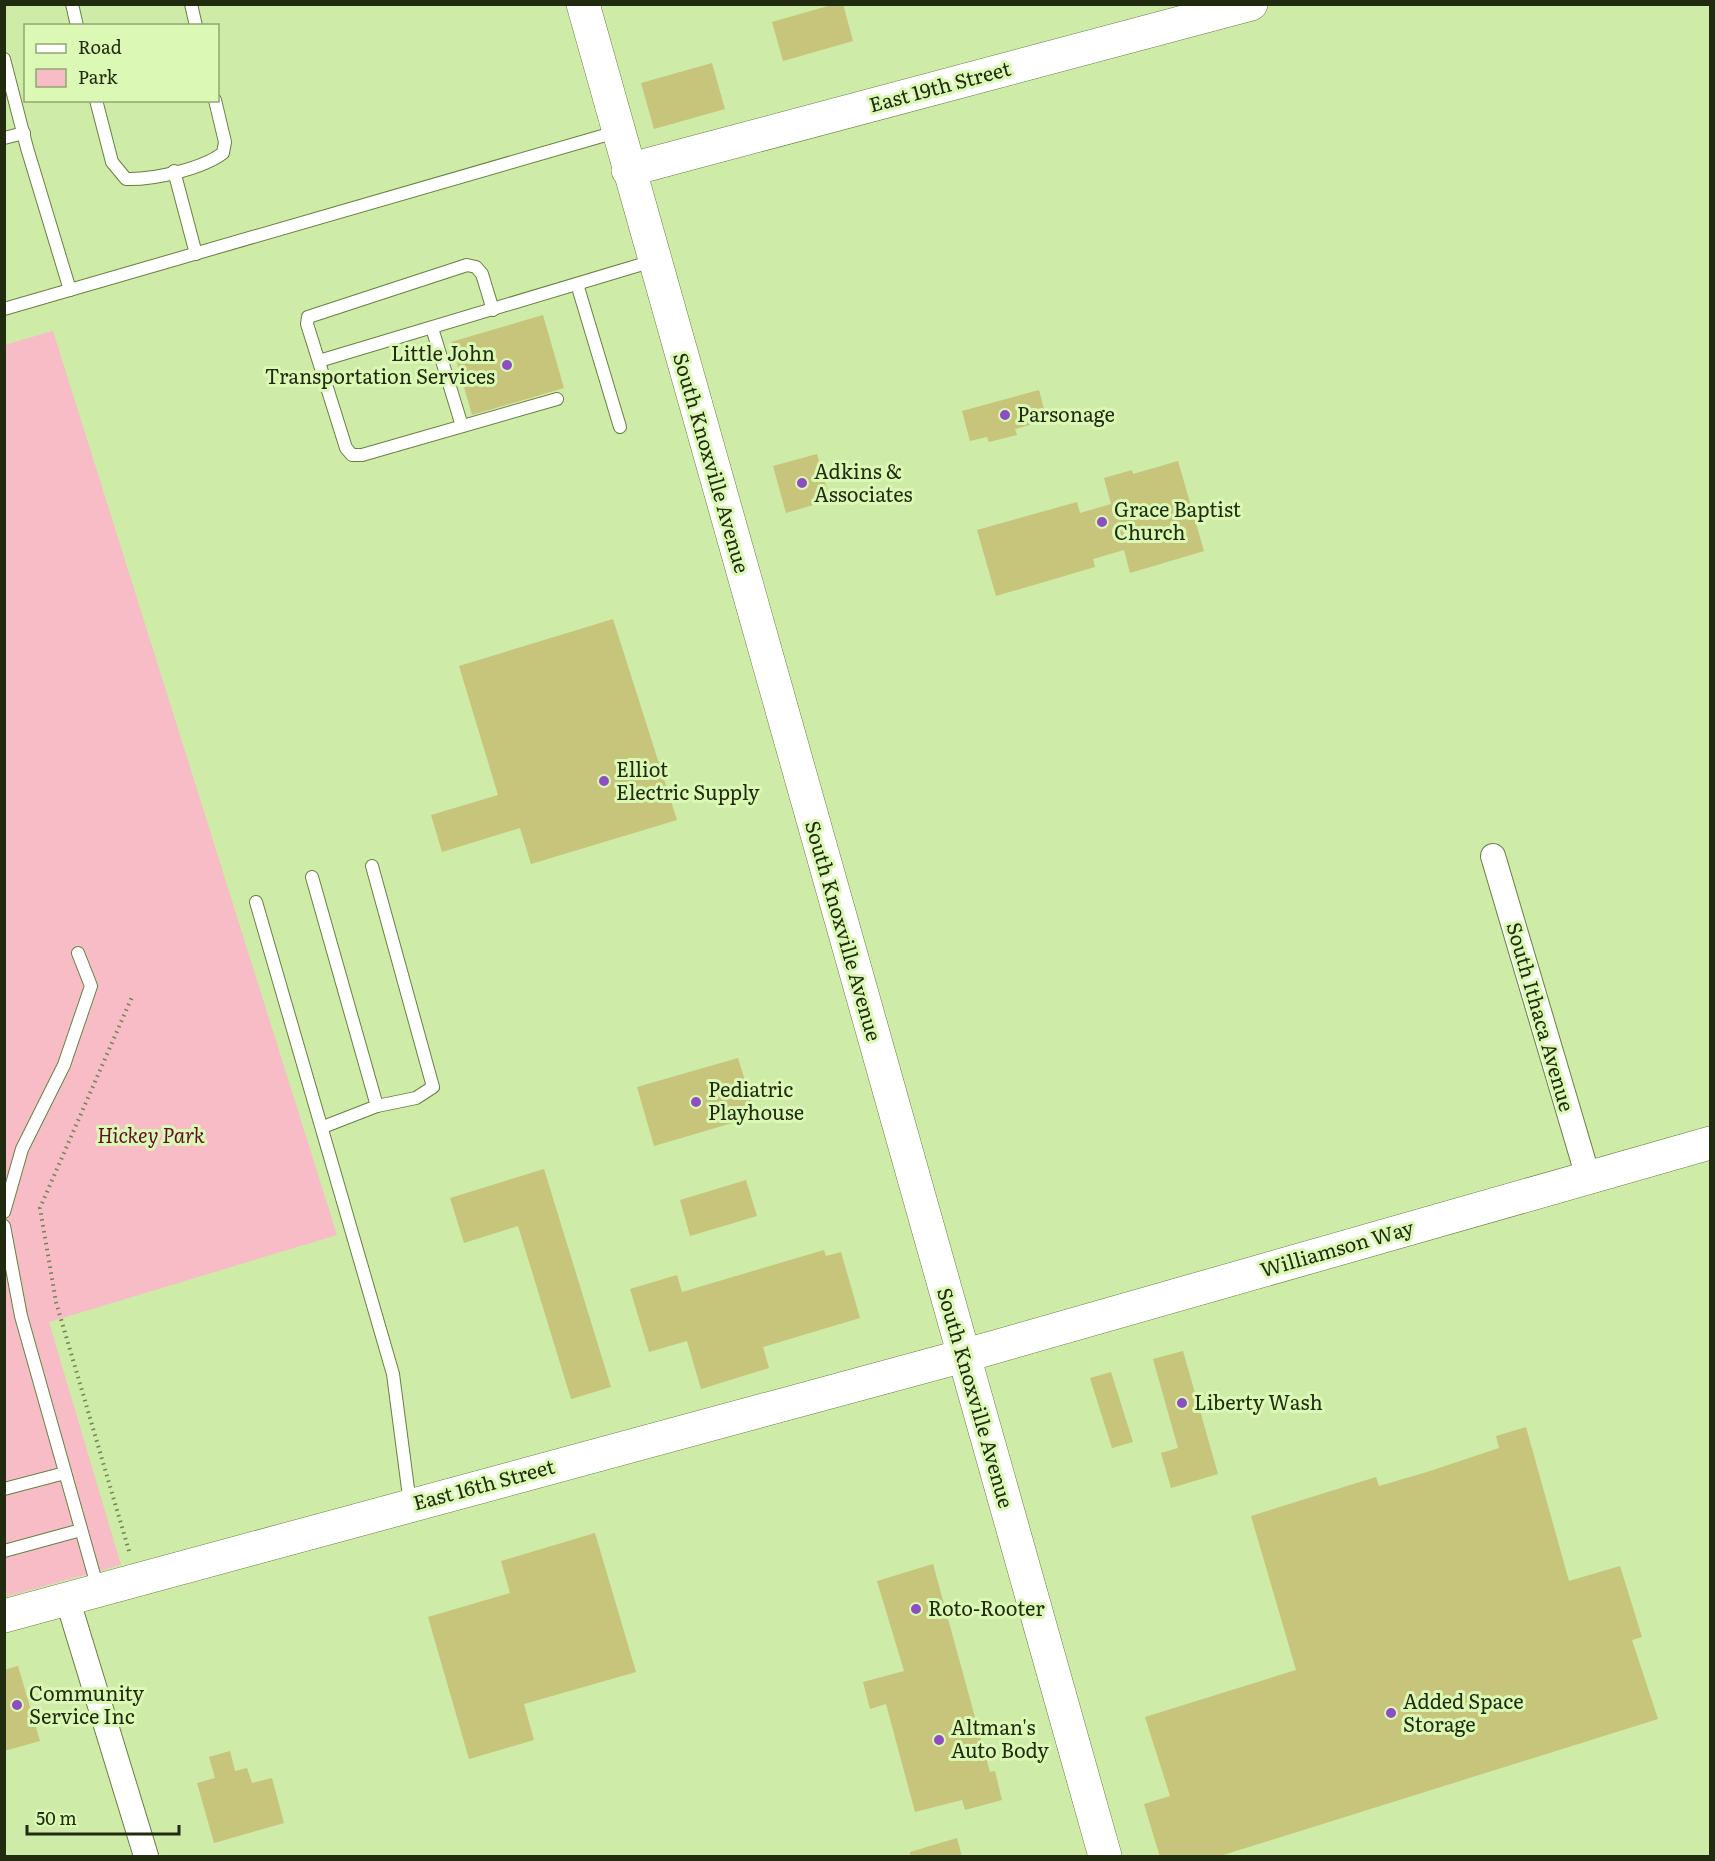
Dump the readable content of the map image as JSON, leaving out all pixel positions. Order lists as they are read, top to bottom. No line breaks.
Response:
{"streets":{"street":["East 19th Street","South Knoxville Avenue","South Ithaca Avenue","Williamson Way","East 16th Street"]},"crossings":[["East 19th Street","South Knoxville Avenue"],["South Knoxville Avenue","Williamson Way"],["South Knoxville Avenue","East 16th Street"],["South Ithaca Avenue","Williamson Way"],["Williamson Way","East 16th Street"]],"parks":["Hickey Park"],"places":["Little John Transportation Services","Parsonage","Adkins & Associates","Grace Baptist Church","Elliot Electric Supply","Pediatric Playhouse","Liberty Wash","Roto-Rooter","Community Service Inc","Added Space Storage","Altman's Auto Body"],"legend":["Road","Park"],"scale_bar":"50 m"}
